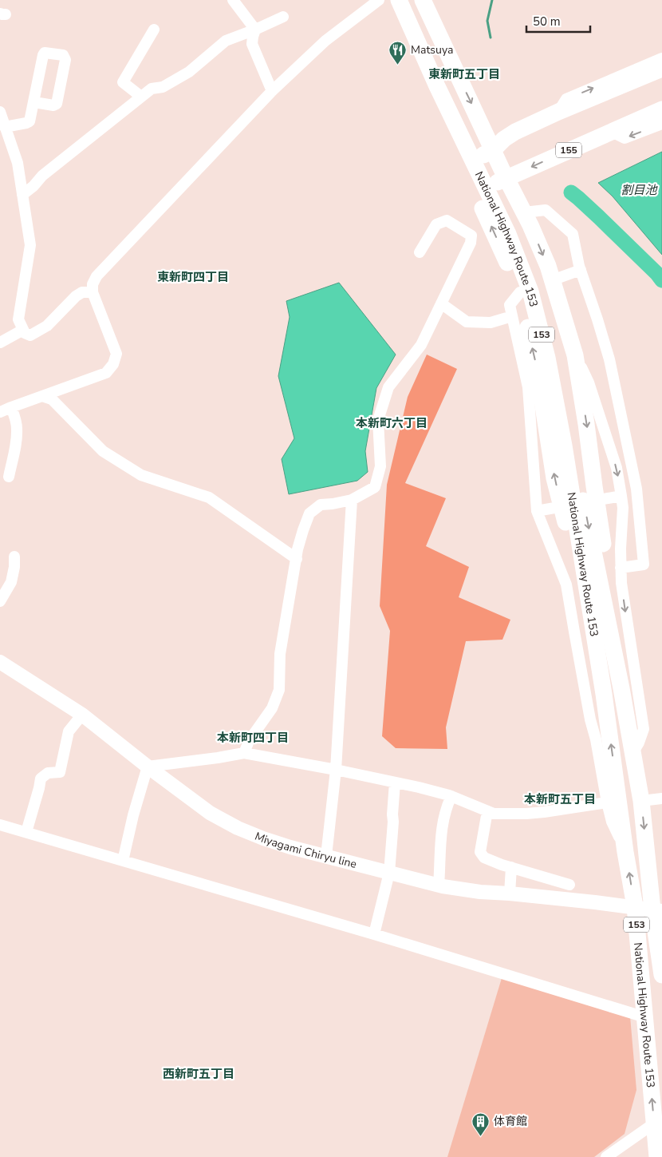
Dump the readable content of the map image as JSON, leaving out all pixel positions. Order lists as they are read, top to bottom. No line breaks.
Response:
{"streets":{"highway":["155","National Highway Route 153","153"],"main road":["Miyagami Chiryu line"]},"crossings":[["155","153"],["National Highway Route 153","153"],["National Highway Route 153","Miyagami Chiryu line"]],"districts":["東新町五丁目","東新町四丁目","本新町六丁目","本新町四丁目","本新町五丁目","西新町五丁目"],"water":["割目池"],"places":{"restaurant":["Matsuya"],"building":["体育館"]},"scale_bar":"50 m"}
